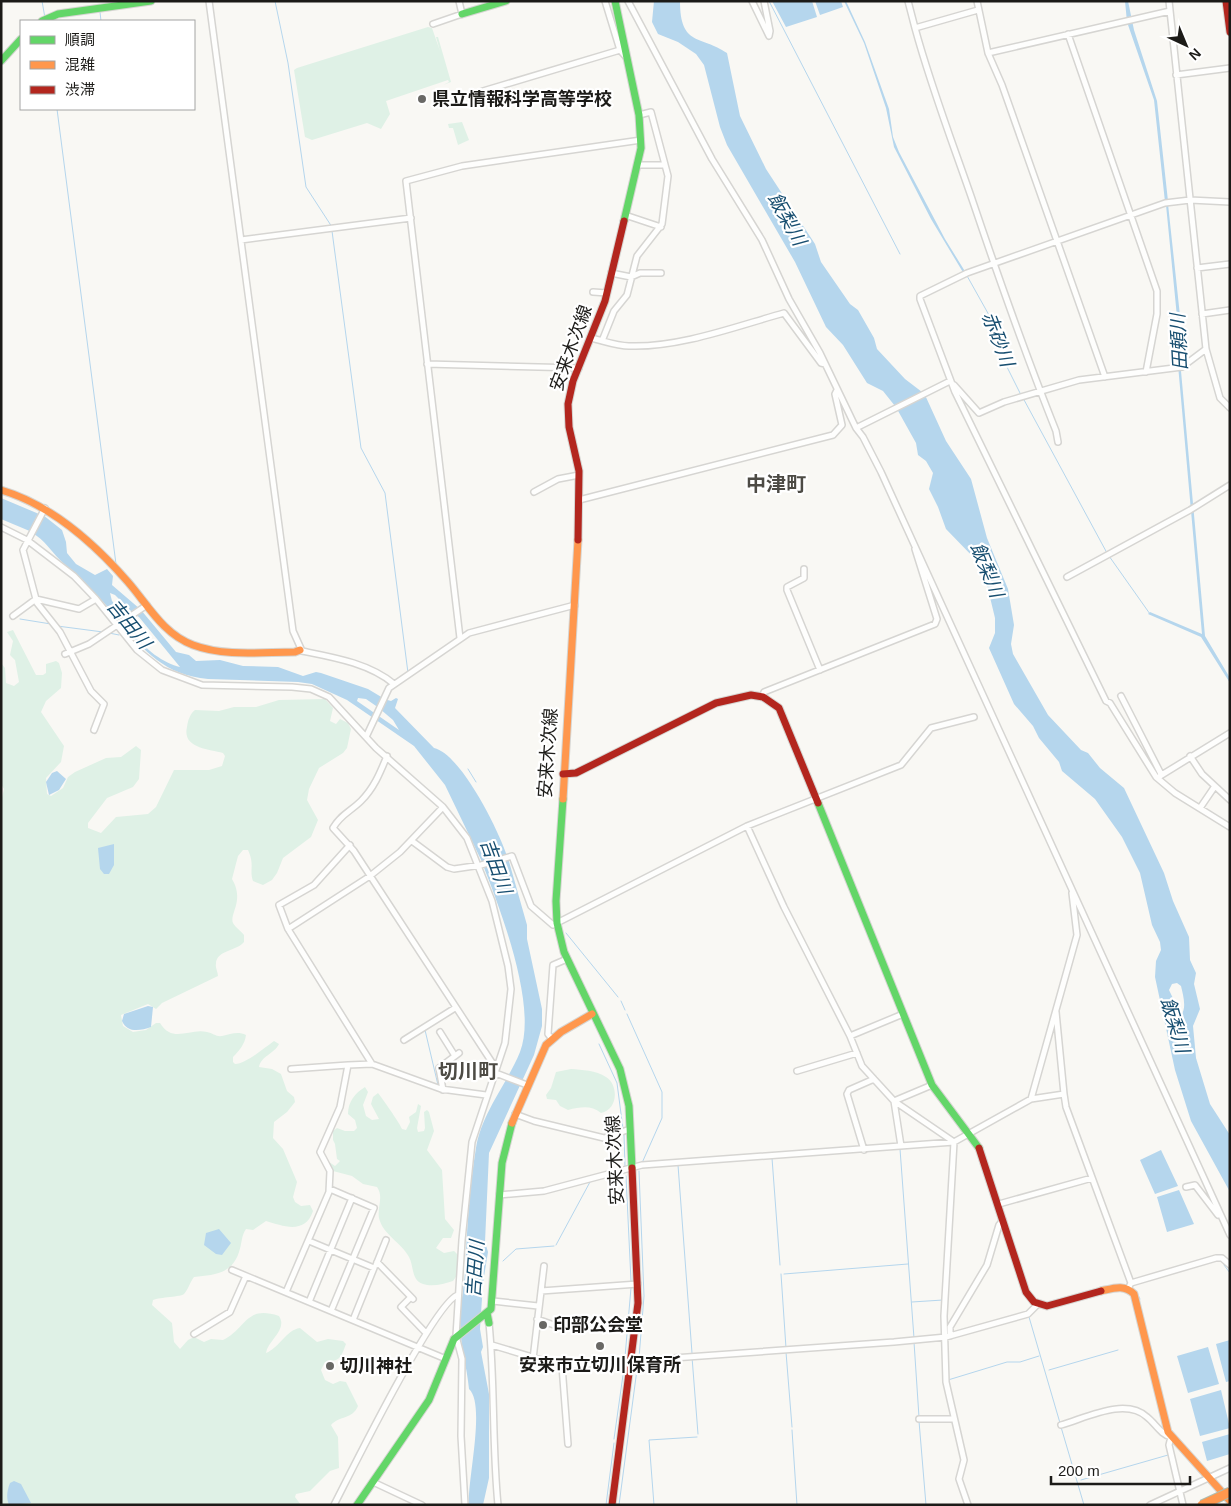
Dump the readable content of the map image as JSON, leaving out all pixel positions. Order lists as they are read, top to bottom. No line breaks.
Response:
{"streets":{"main road":["安来木次線"]},"districts":["中津町","切川町"],"water":["飯梨川","赤砂川","田頼川","吉田川"],"places":["県立情報科学高等学校","印部公会堂","安来市立切川保育所","切川神社"],"legend":["順調","混雑","渋滞"],"scale_bar":"200 m","north":"bottom right"}
